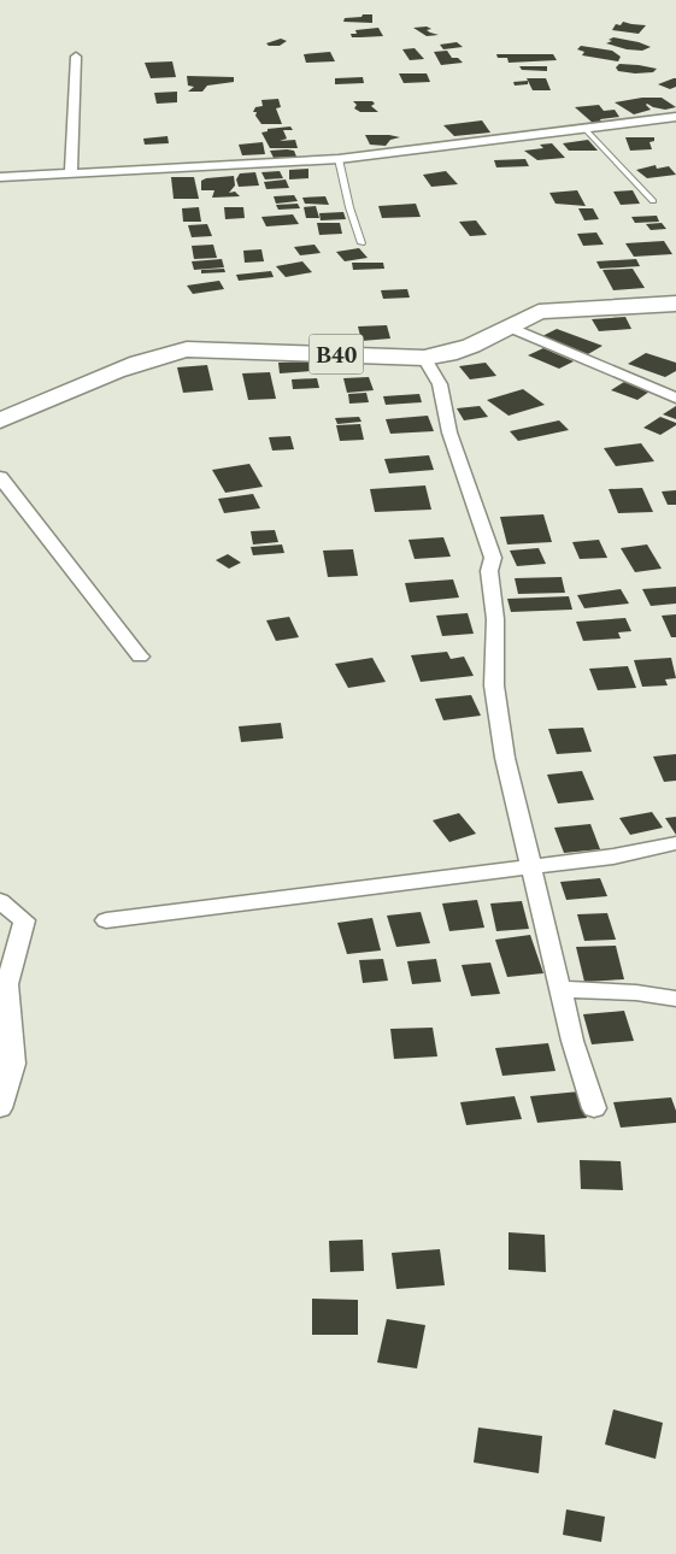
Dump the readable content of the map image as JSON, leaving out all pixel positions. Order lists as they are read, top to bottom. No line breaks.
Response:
{"streets":{"main road":["B40"]}}
